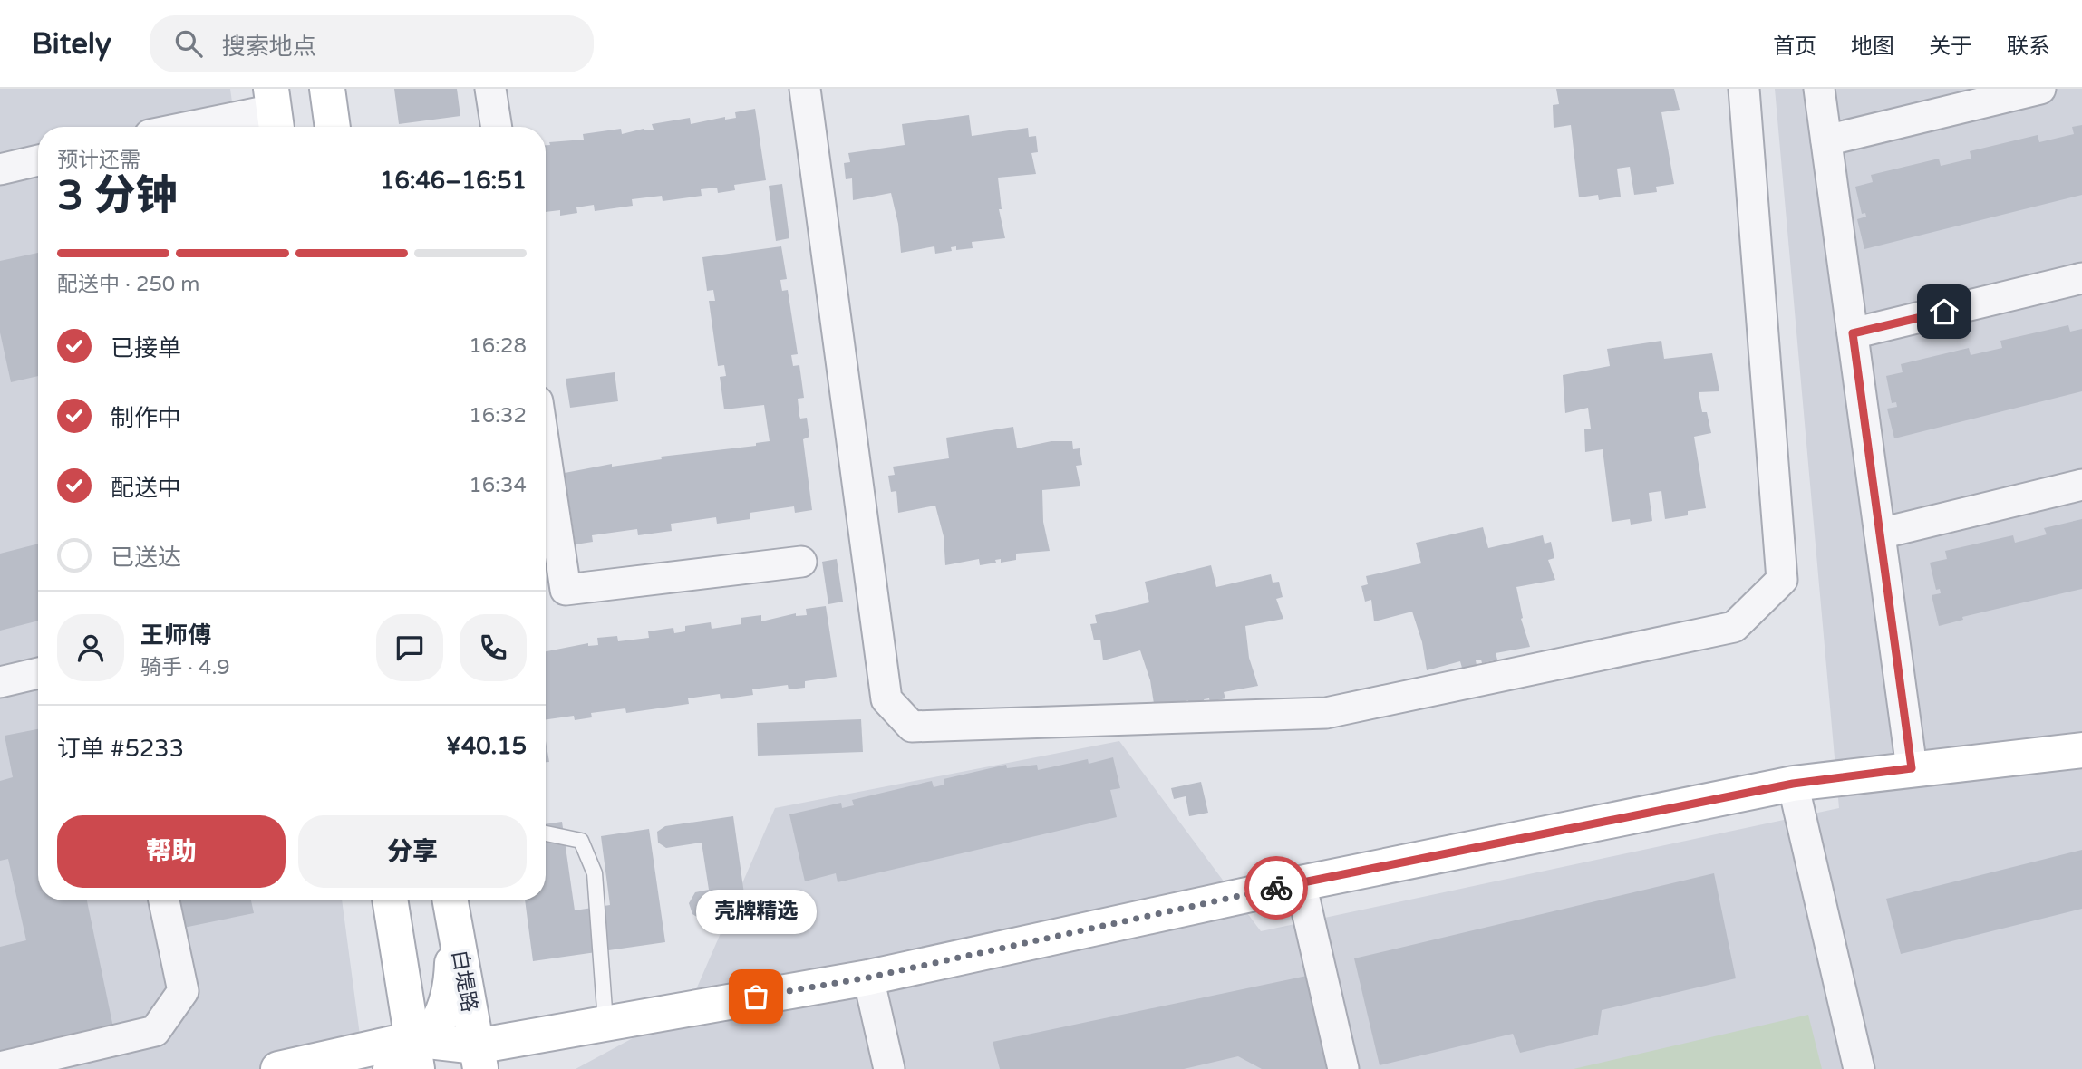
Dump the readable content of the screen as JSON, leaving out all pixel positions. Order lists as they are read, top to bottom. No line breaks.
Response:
{"streets":{"street":["白堤路"]},"places":["壳牌精选"],"page":{"header":"Bitely","search":"搜索地点","nav":["首页","地图","关于","联系"],"heading":["3 分钟","预计还需","16:46–16:51"],"panel":["王师傅","骑手 · 4.9","订单 #5233","¥40.15"],"bar":"配送中 · 250 m","list":[["已接单","16:28"],["制作中","16:32"],["配送中","16:34"],"已送达"],"buttons":["帮助","分享"],"bubble":"壳牌精选"}}
